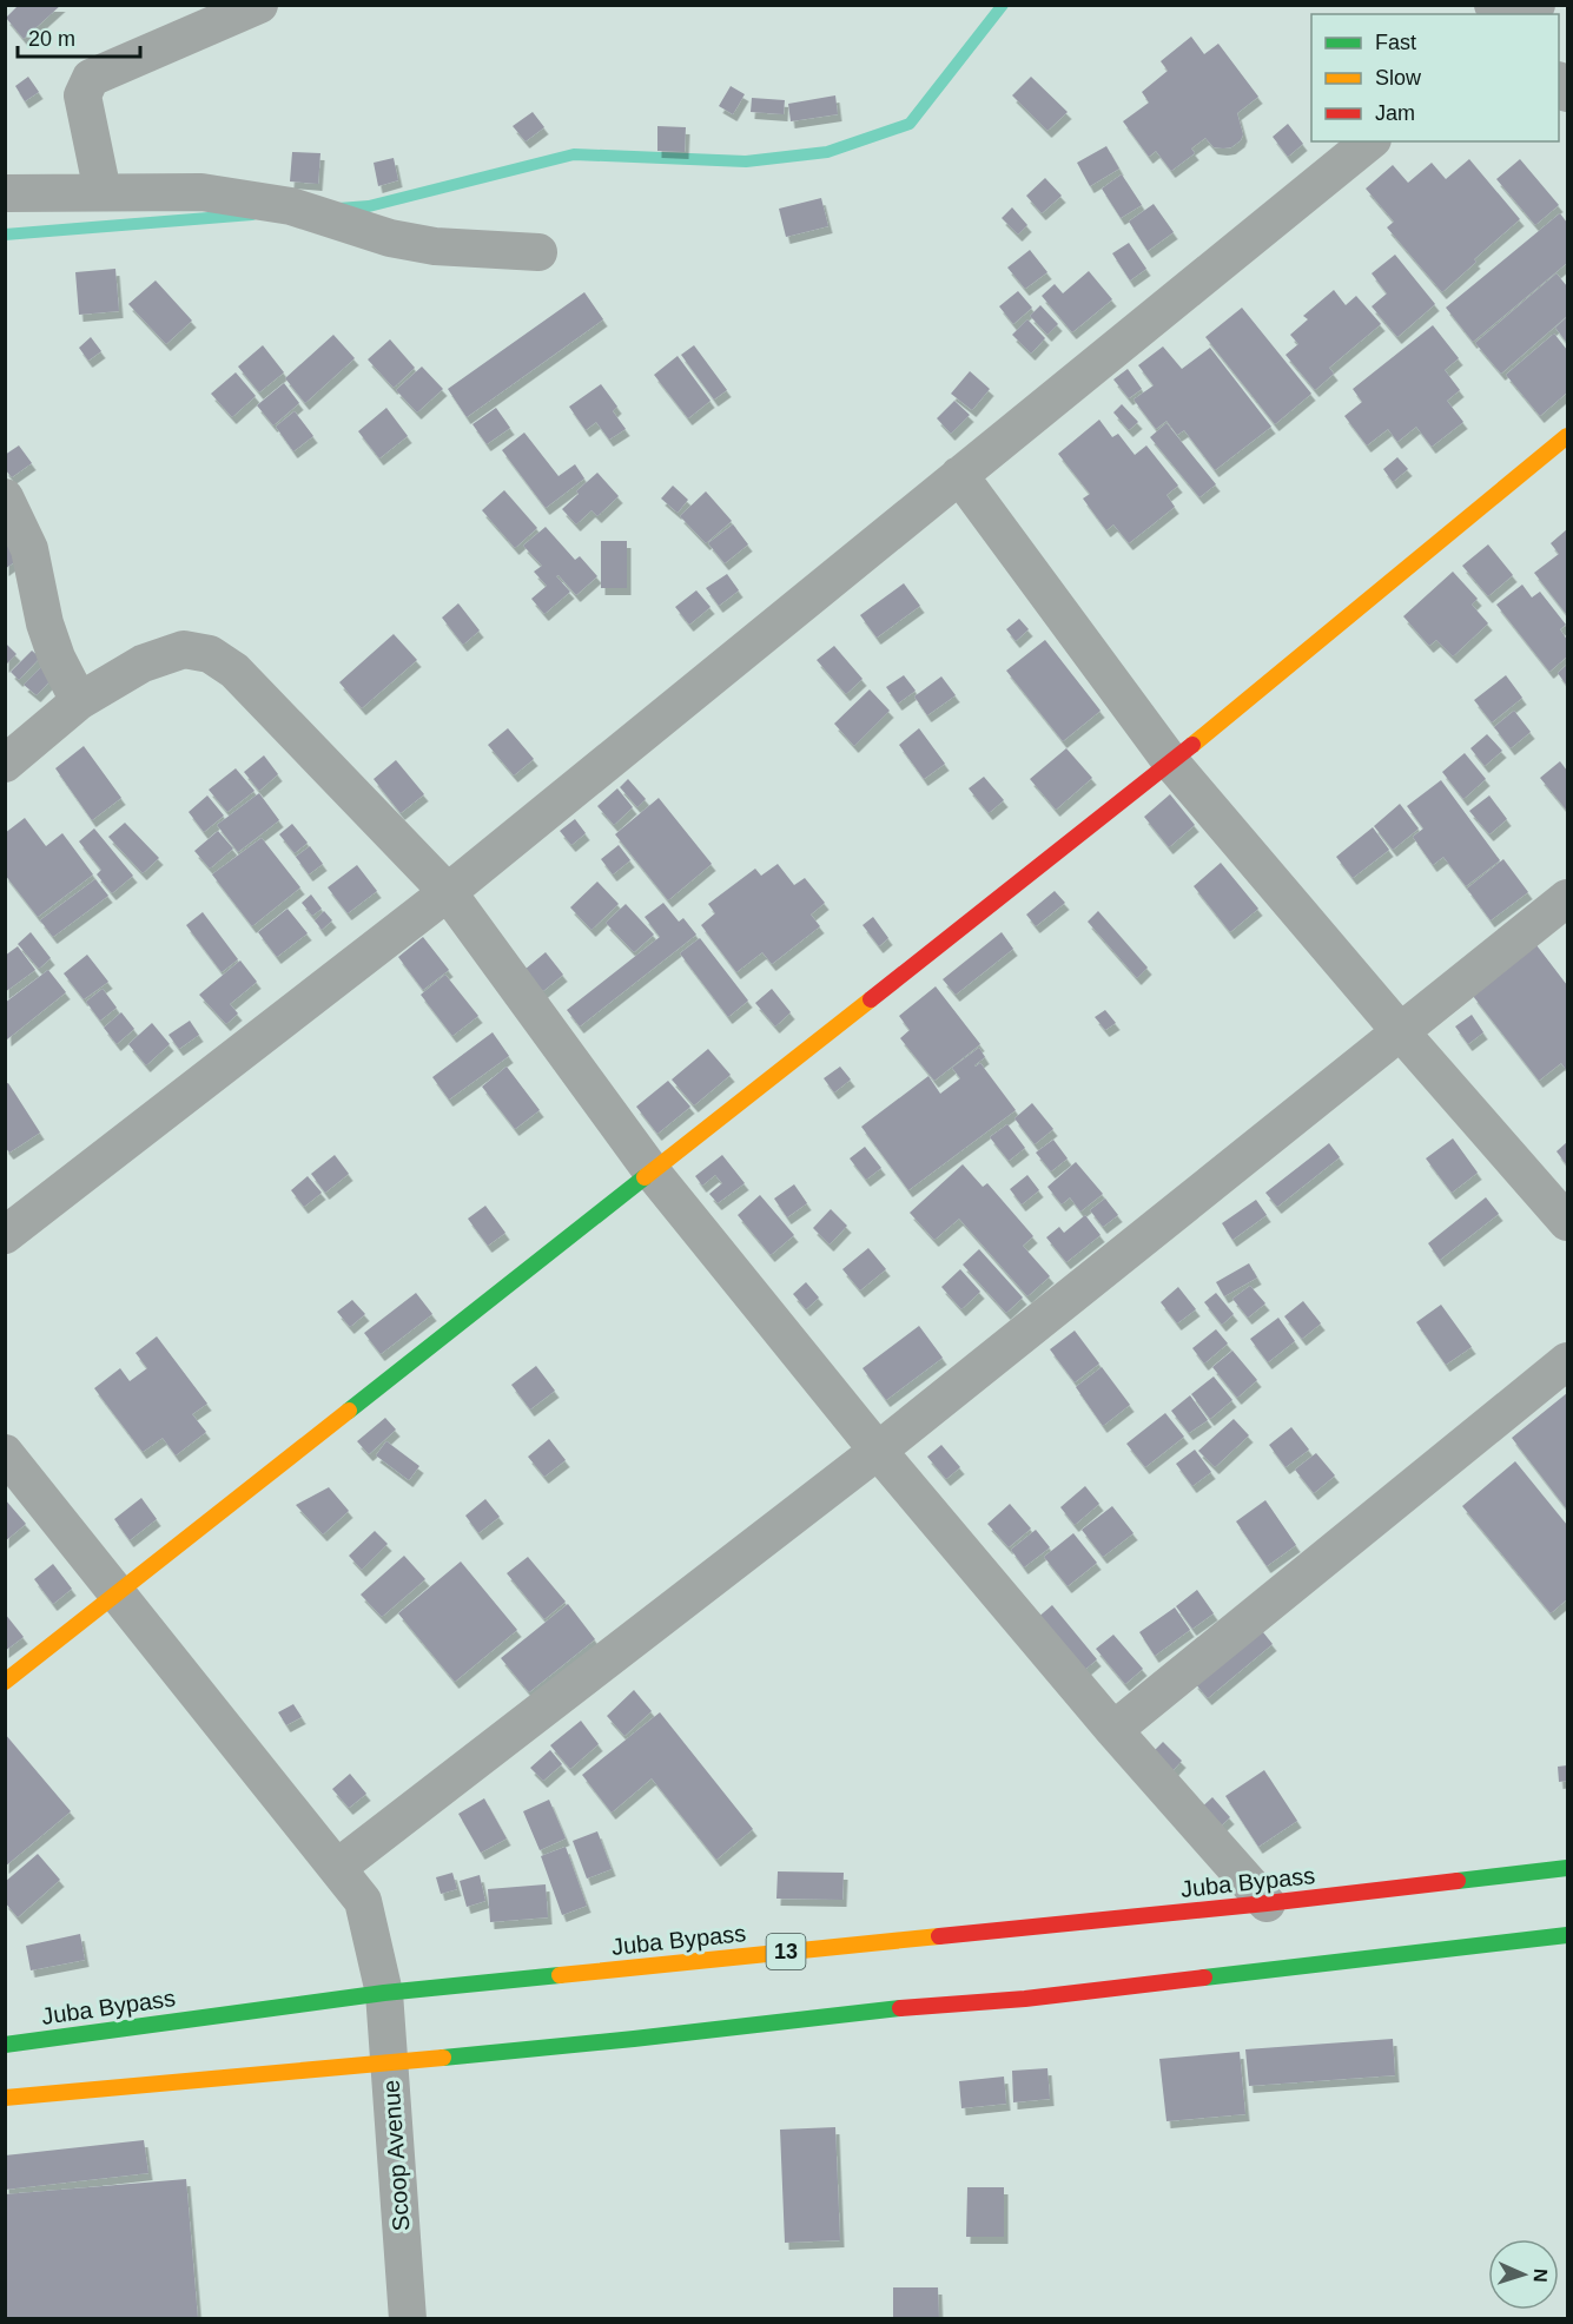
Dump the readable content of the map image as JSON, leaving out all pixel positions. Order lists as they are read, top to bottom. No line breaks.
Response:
{"streets":{"main road":["Juba Bypass","13"],"street":["Scoop Avenue"]},"crossings":[["Juba Bypass","Scoop Avenue"]],"legend":["Fast","Slow","Jam"],"scale_bar":"20 m","north":"right"}
